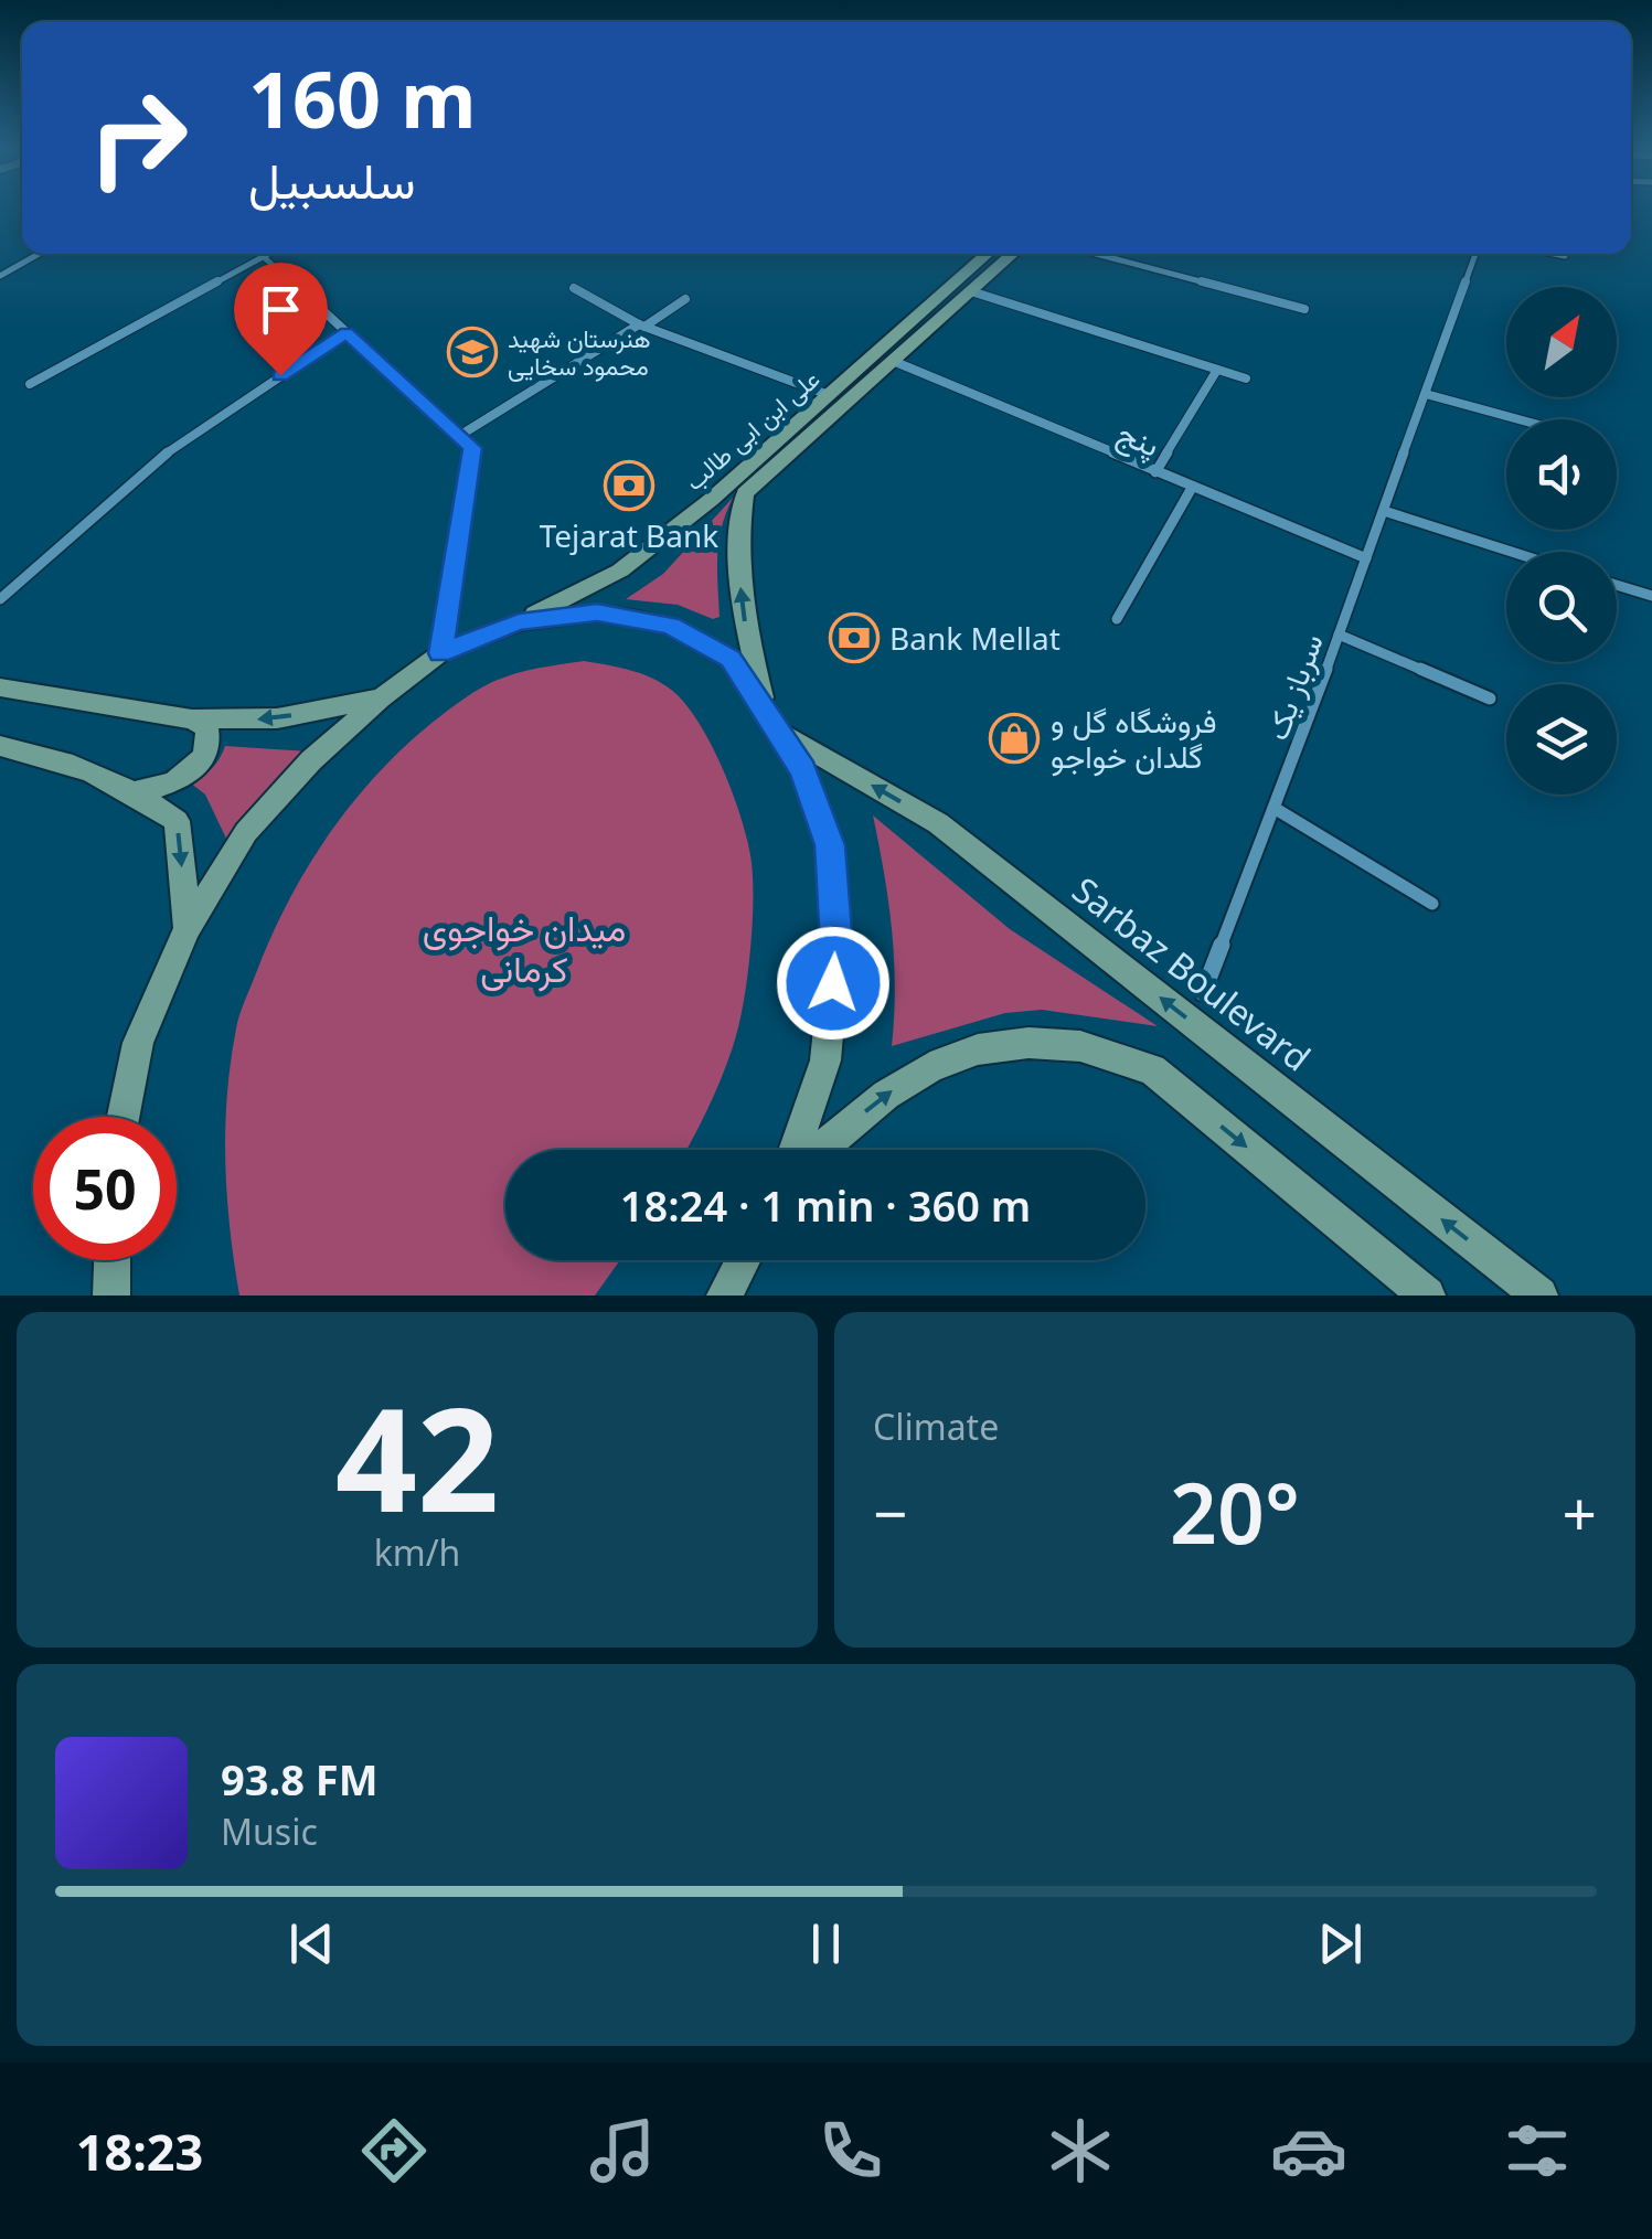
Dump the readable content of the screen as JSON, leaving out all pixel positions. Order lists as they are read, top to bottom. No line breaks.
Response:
{"streets":{"main road":["علی ابن ابی طالب","Sarbaz Boulevard"],"street":["پنج","سرباز یک"]},"crossings":[["علی ابن ابی طالب","پنج"],["علی ابن ابی طالب","Sarbaz Boulevard"],["پنج","سرباز یک"]],"one_way":["Sarbaz Boulevard"],"parks":["میدان خواجوی کرمانی"],"places":{"school or university":["هنرستان شهید محمود سخایی"],"bank":["Tejarat Bank","Bank Mellat"],"shop":["فروشگاه گل و گلدان خواجو"]},"north":"top right","page":{"turn":["160 m","سلسبیل"],"limit":"50","trip":"18:24 · 1 min · 360 m","tile":[["42","km/h"],"Climate"],"heat":["−","20°","+"],"song":["93.8 FM","Music"],"tabs":"18:23"}}
